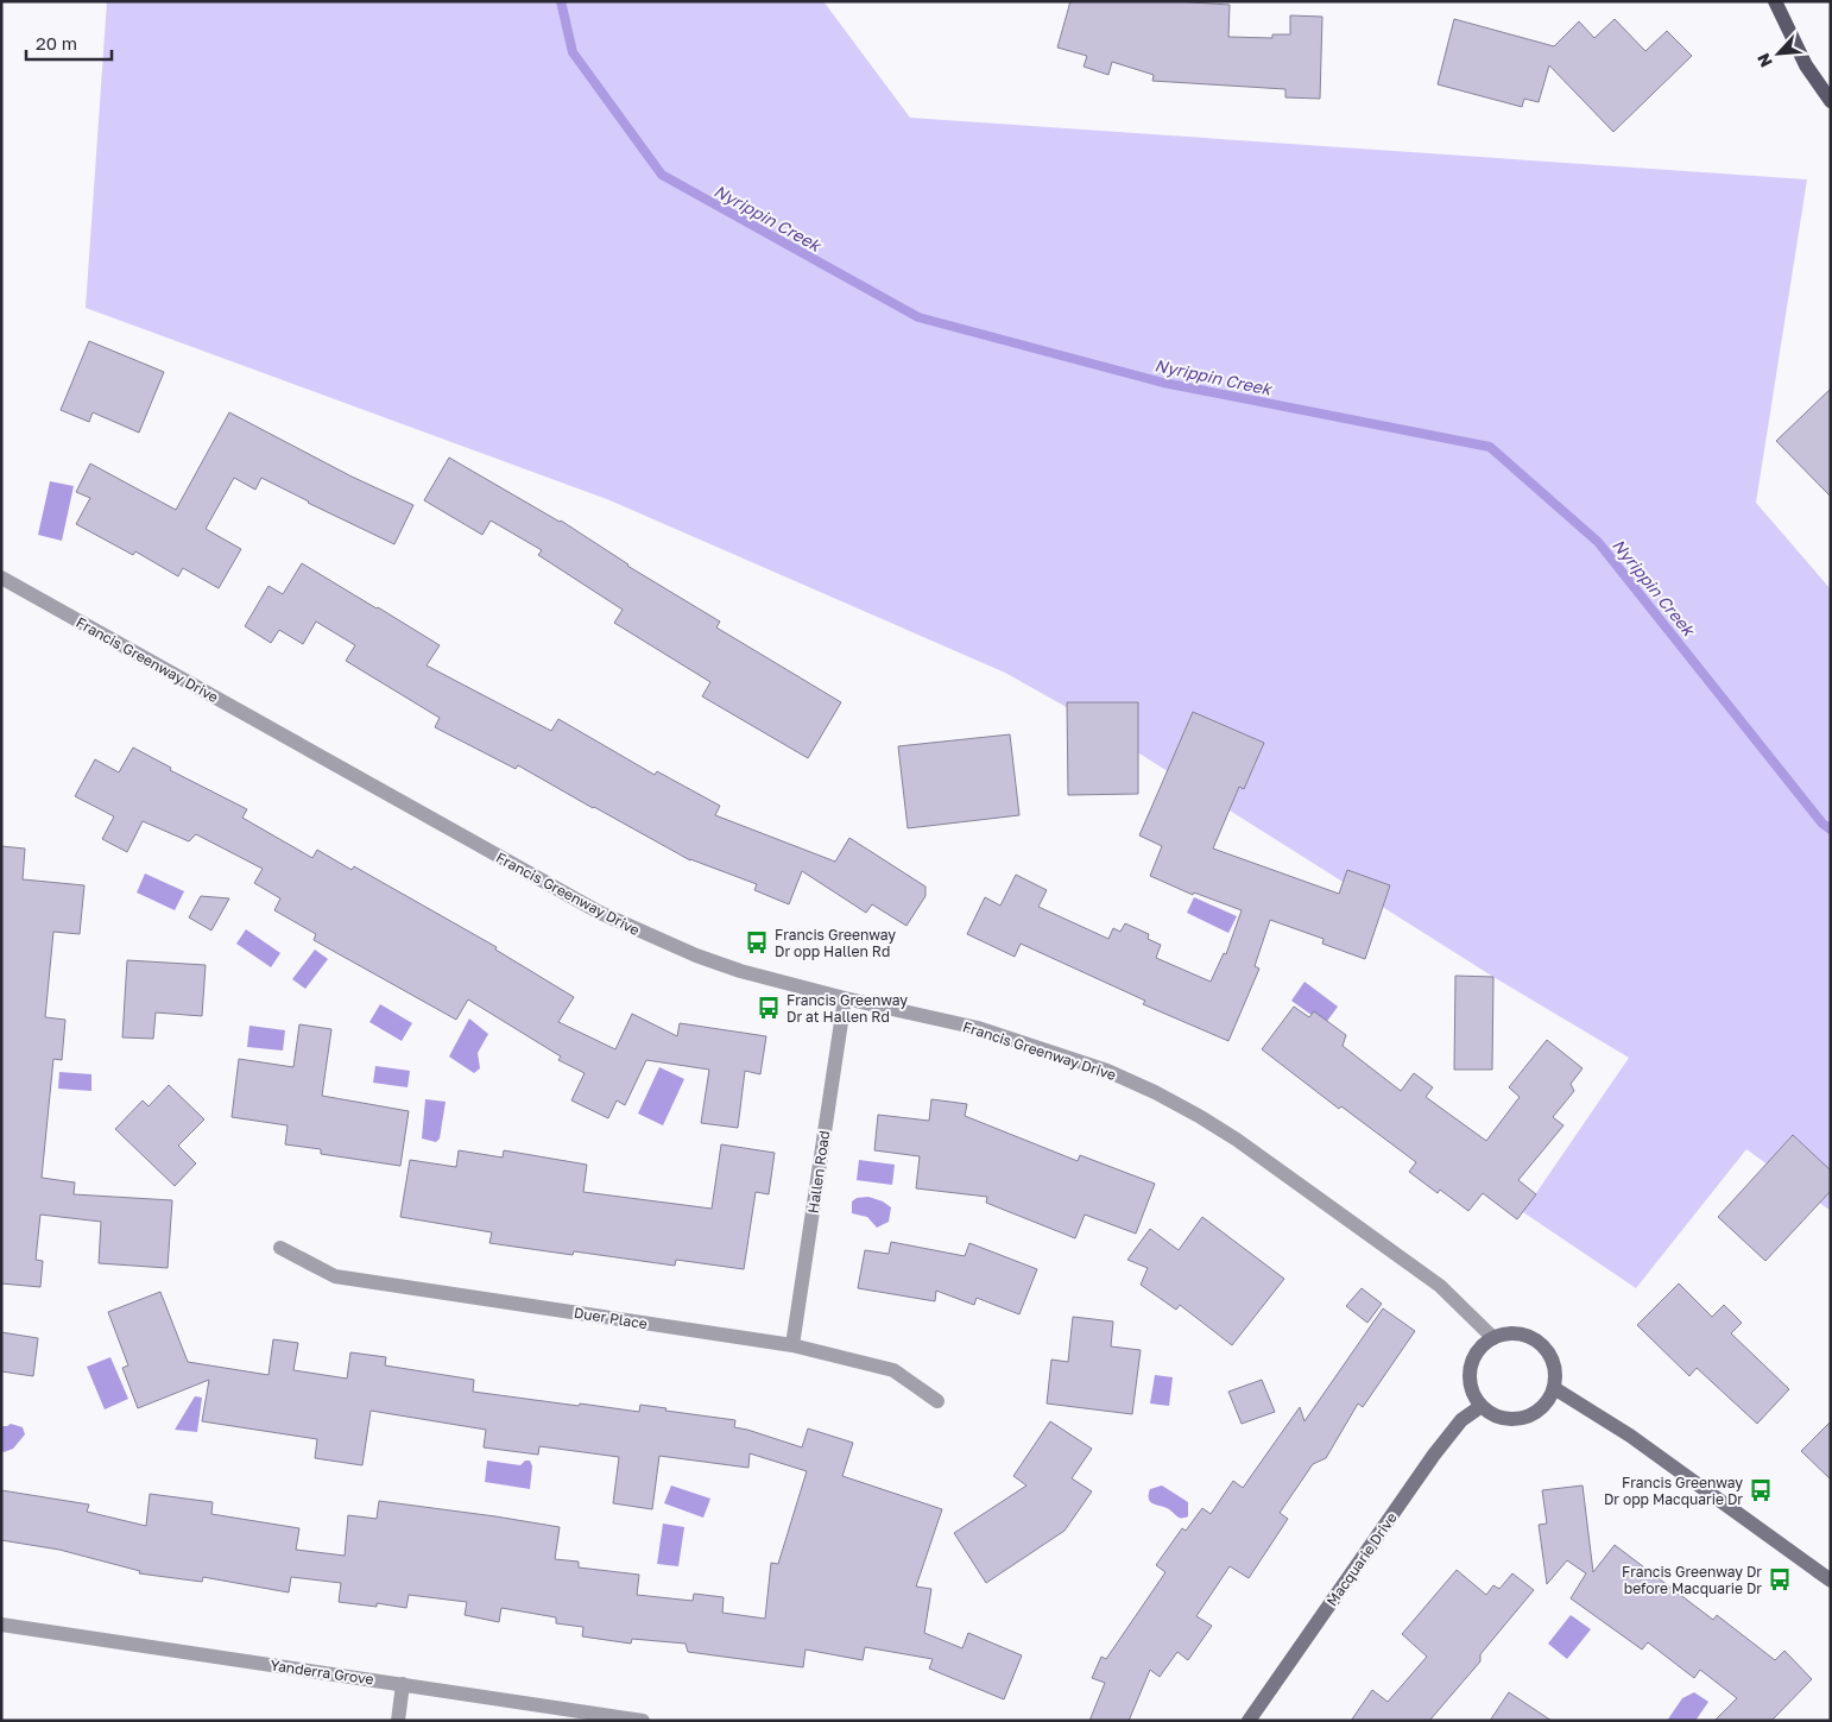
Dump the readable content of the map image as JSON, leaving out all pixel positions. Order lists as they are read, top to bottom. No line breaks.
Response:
{"streets":{"main road":["Macquarie Drive"],"street":["Francis Greenway Drive","Hallen Road","Duer Place","Yanderra Grove"]},"crossings":[["Francis Greenway Drive","Hallen Road"],["Francis Greenway Drive","Macquarie Drive"],["Hallen Road","Duer Place"]],"water":["Nyrippin Creek"],"places":{"bus stop":["Francis Greenway Dr opp Hallen Rd","Francis Greenway Dr at Hallen Rd","Francis Greenway Dr opp Macquarie Dr","Francis Greenway Dr before Macquarie Dr"]},"scale_bar":"20 m","north":"bottom left"}
